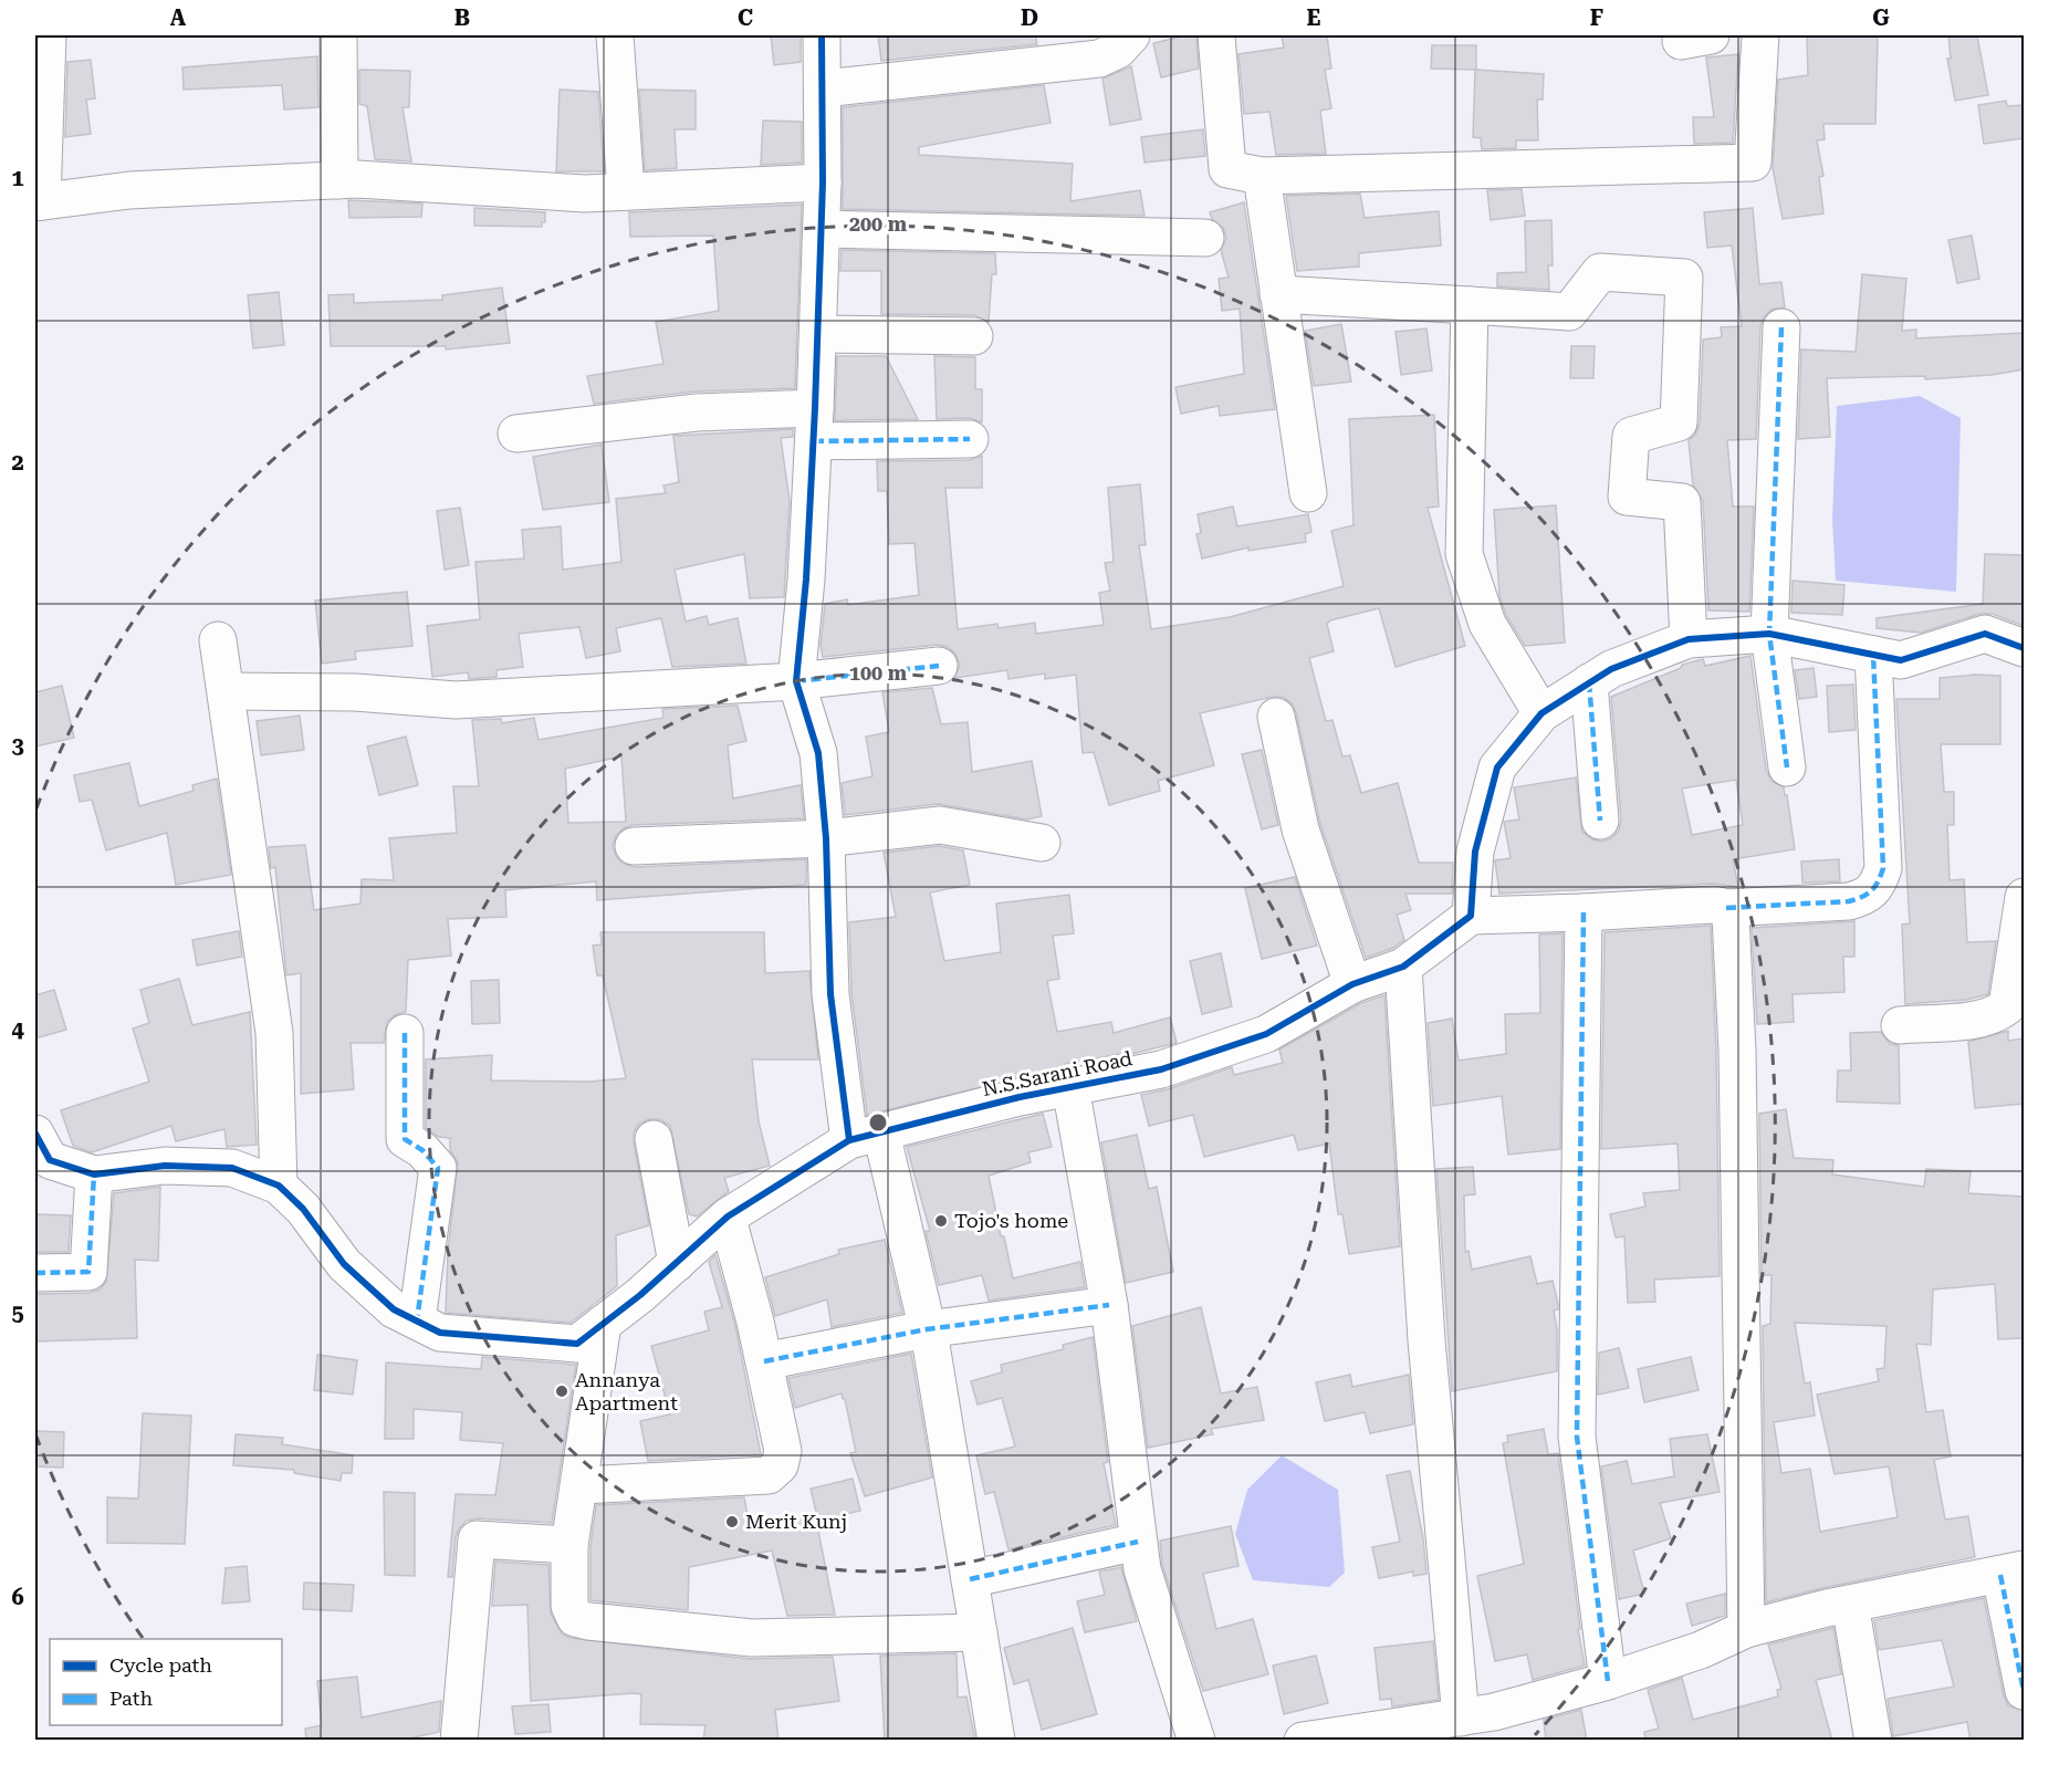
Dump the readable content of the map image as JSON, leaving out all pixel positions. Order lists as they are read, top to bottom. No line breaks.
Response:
{"streets":{"street":["N.S.Sarani Road"]},"places":["Tojo's home","Annanya Apartment","Merit Kunj"],"legend":["Cycle path","Path"],"grid":{"columns":["A","B","C","D","E","F","G"],"rows":["1","2","3","4","5","6"]},"rings":["200 m","100 m"]}
